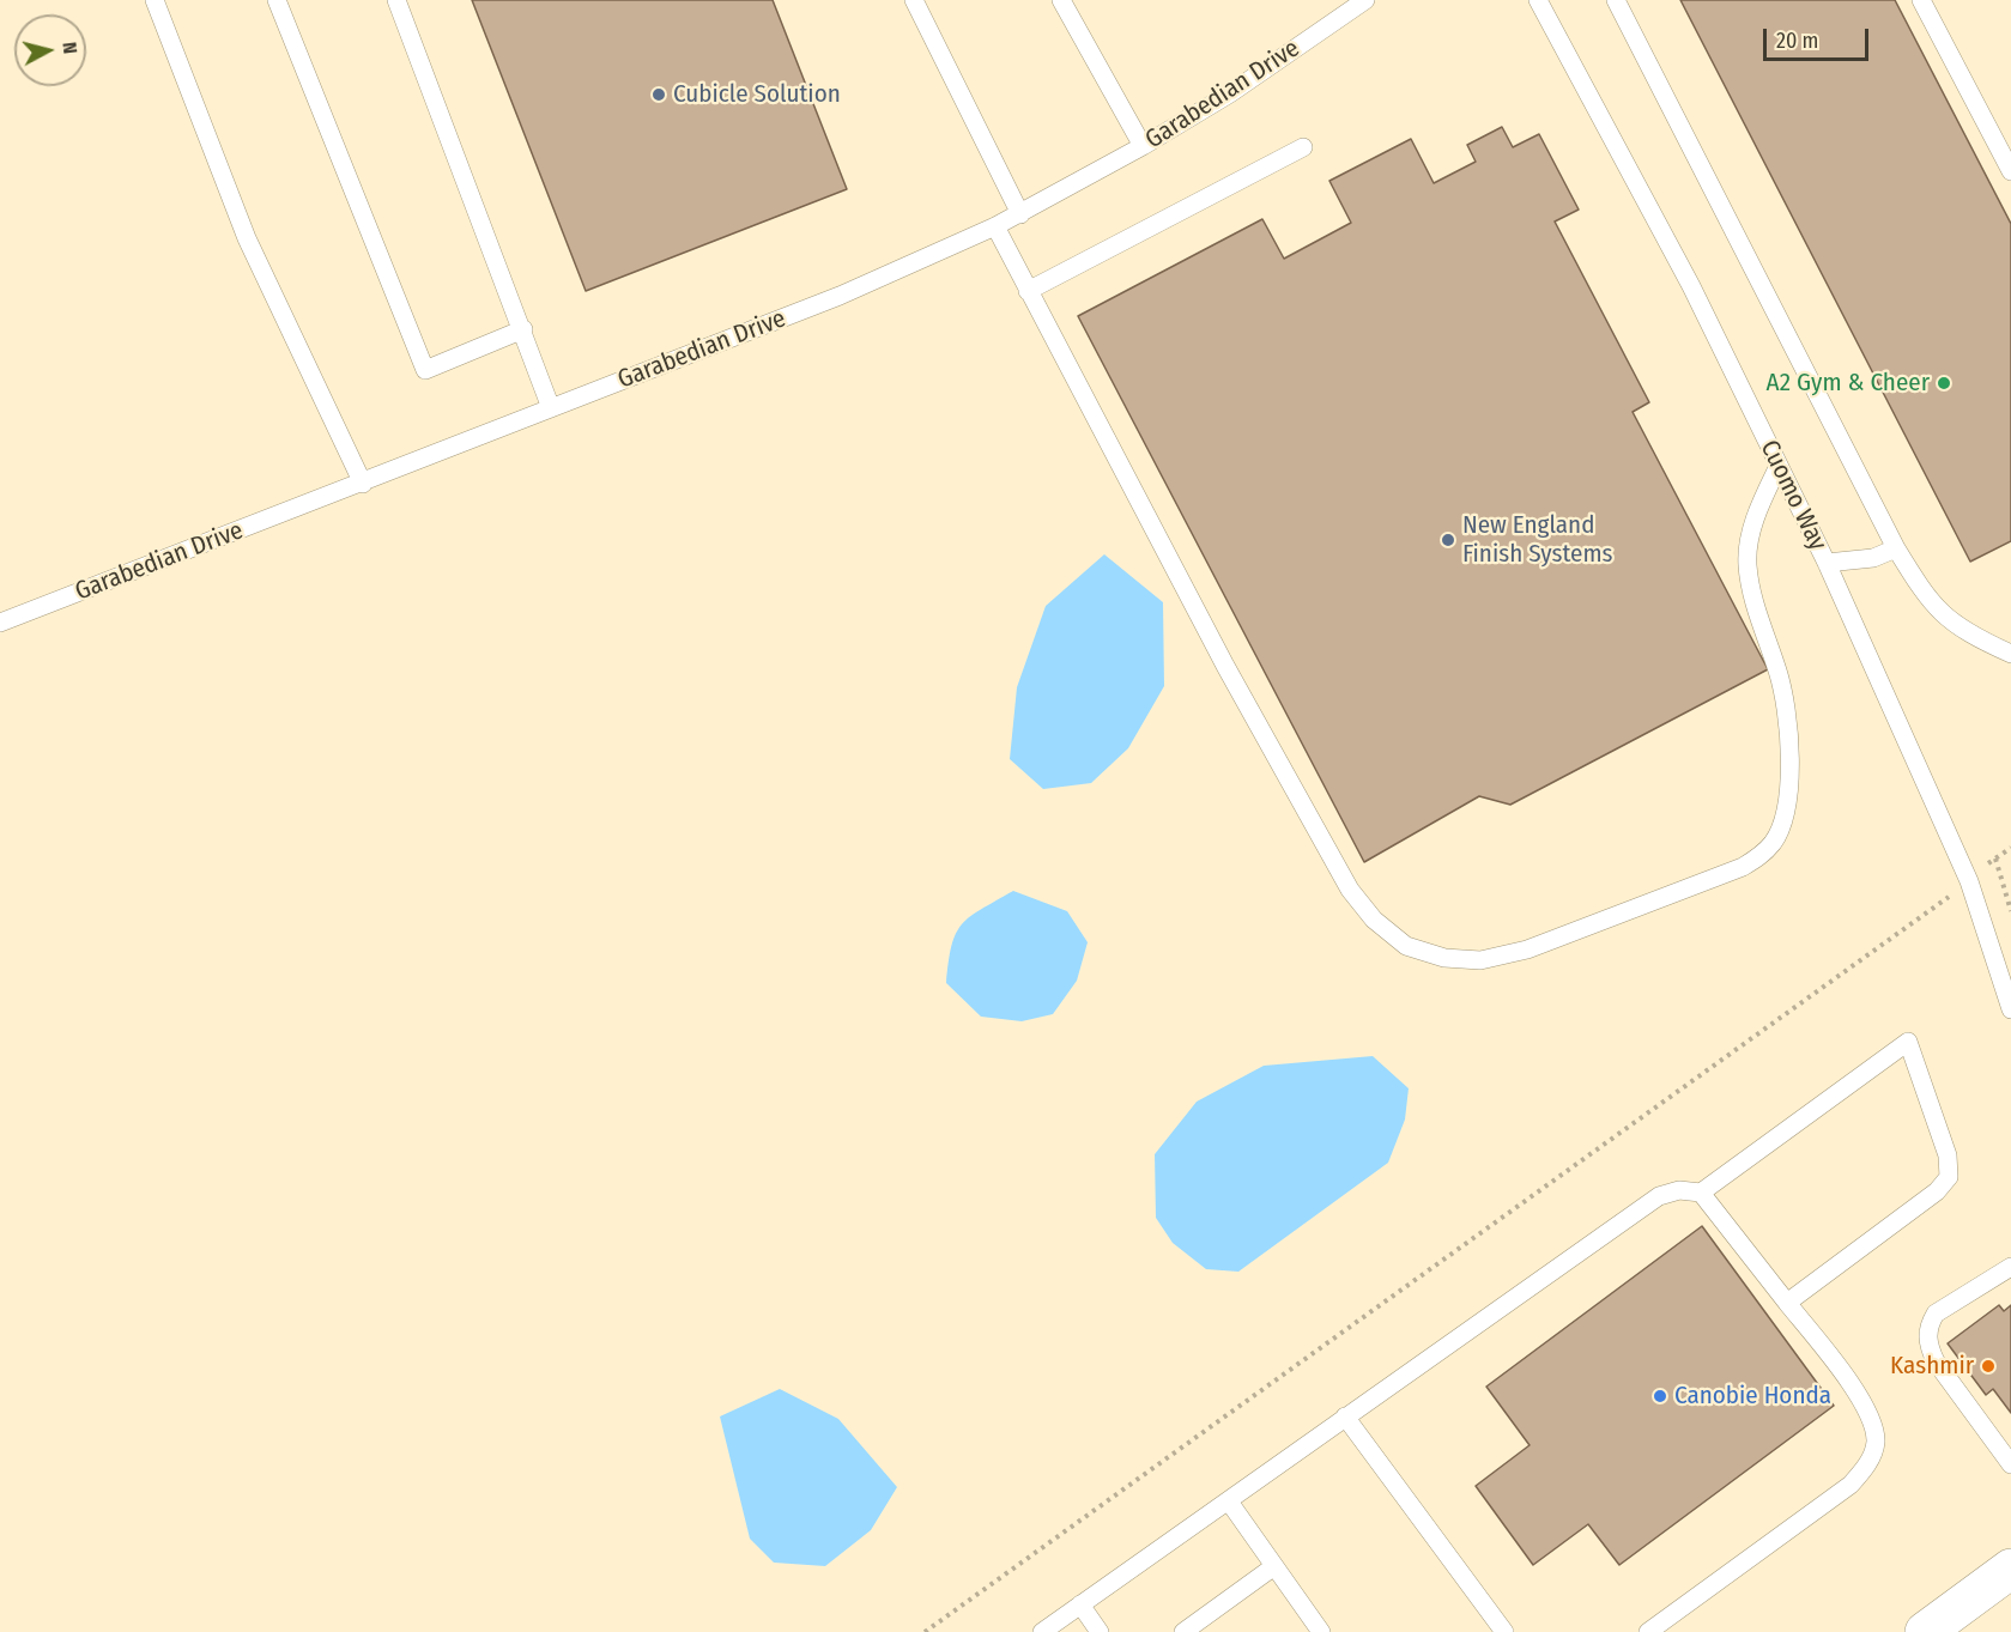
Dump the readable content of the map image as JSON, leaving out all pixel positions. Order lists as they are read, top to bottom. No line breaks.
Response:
{"streets":{"lane":["Garabedian Drive","Cuomo Way"]},"places":["Cubicle Solution","A2 Gym & Cheer","New England Finish Systems","Kashmir","Canobie Honda"],"scale_bar":"20 m","north":"right"}
